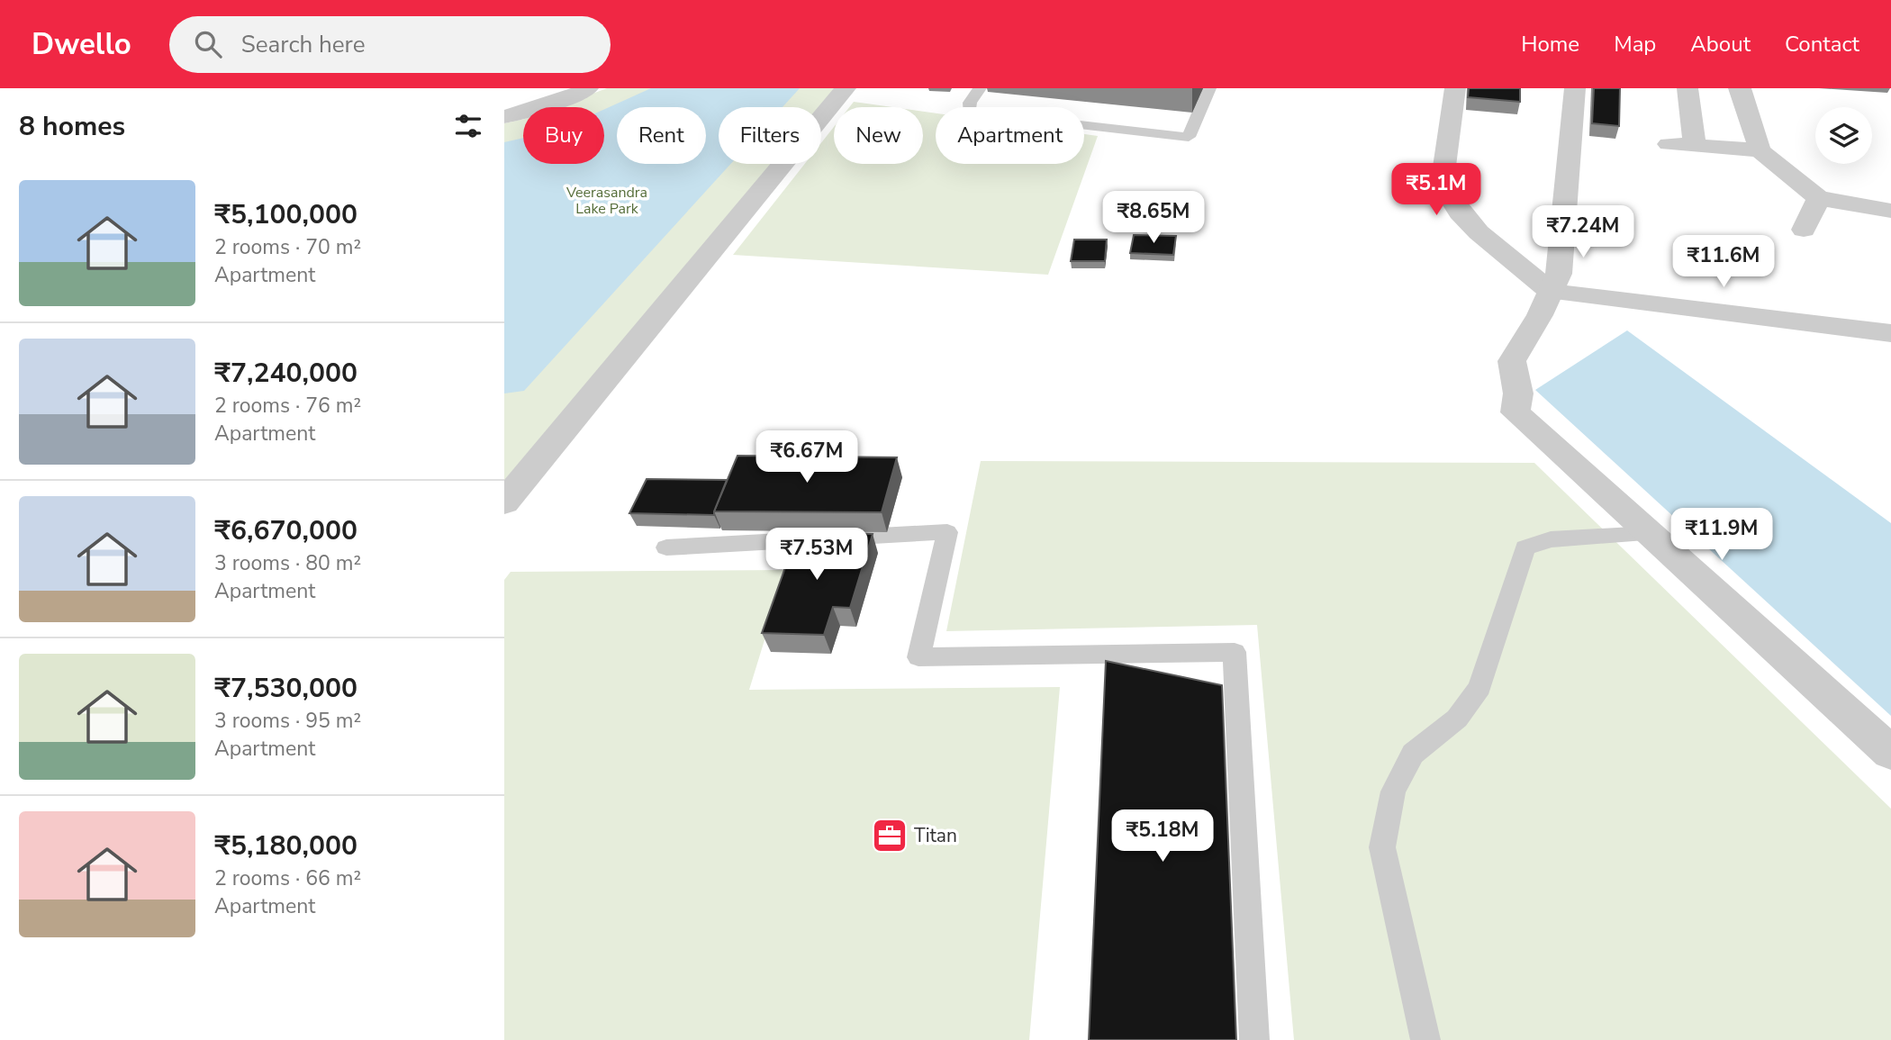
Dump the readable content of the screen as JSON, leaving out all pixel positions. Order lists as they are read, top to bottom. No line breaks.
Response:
{"parks":["Veerasandra Lake Park"],"places":{"office":["Titan"]},"page":{"header":"Dwello","search":"Search here","nav":["Home","Map","About","Contact"],"heading":"8 homes","chip":["Buy","Rent","Filters","New","Apartment"],"price":["₹5.1M","₹8.65M","₹7.24M","₹11.6M","₹6.67M","₹11.9M","₹7.53M","₹5.18M"],"list":[{"name":"₹5,100,000","note":"2 rooms · 70 m² · Apartment"},{"name":"₹7,240,000","note":"2 rooms · 76 m² · Apartment"},{"name":"₹6,670,000","note":"3 rooms · 80 m² · Apartment"},{"name":"₹7,530,000","note":"3 rooms · 95 m² · Apartment"},{"name":"₹5,180,000","note":"2 rooms · 66 m² · Apartment"}]}}
